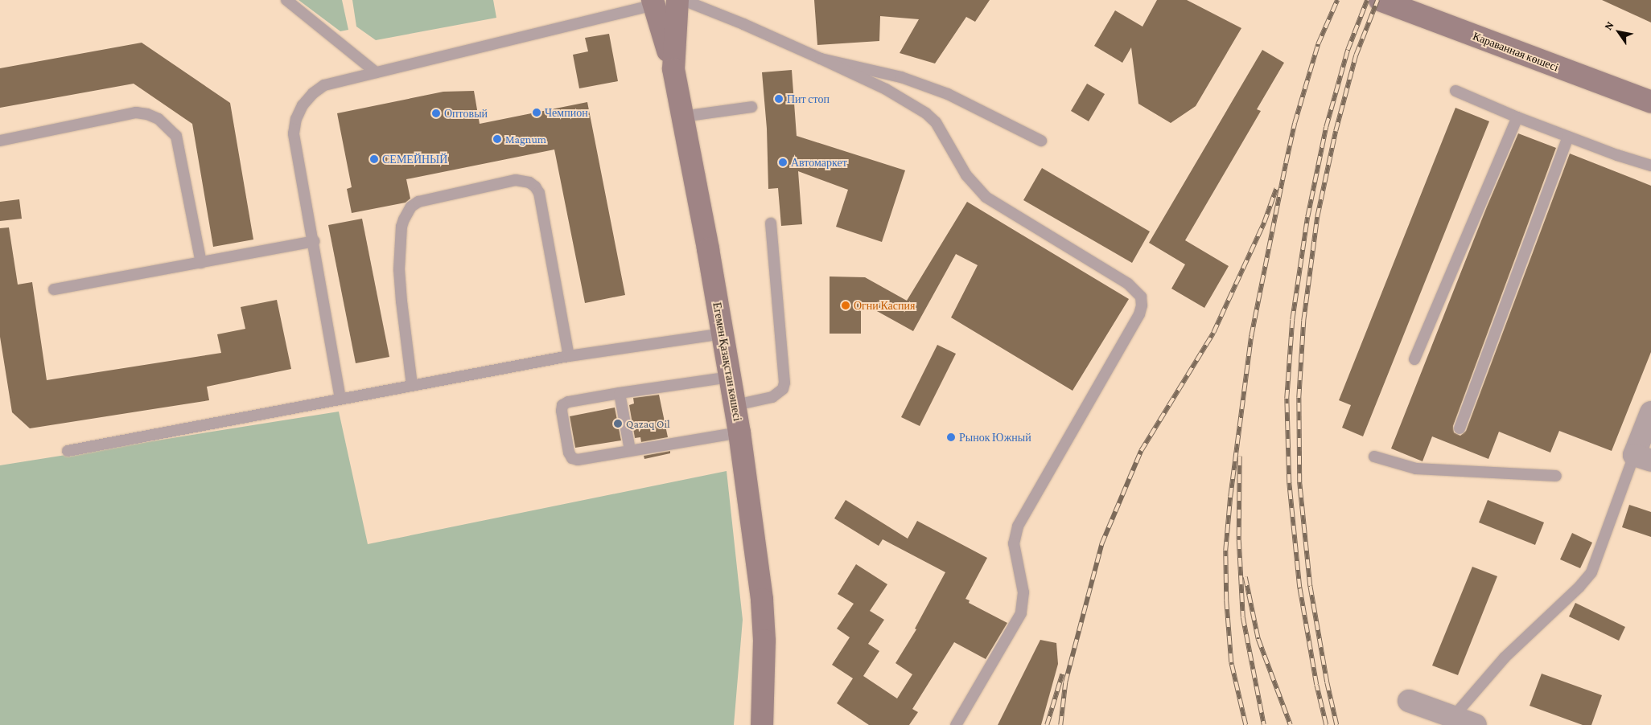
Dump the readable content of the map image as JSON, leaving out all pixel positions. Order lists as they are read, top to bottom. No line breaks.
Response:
{"streets":{"main road":["Караванная көшесі","Егемен Қазақстан көшесі"]},"places":["Пит стоп","Чемпион","Оптовый","Magnum","СЕМЕЙНЫЙ","Автомаркет","Огни Каспия","Qazaq Oil","Рынок Южный"],"north":"top left"}
